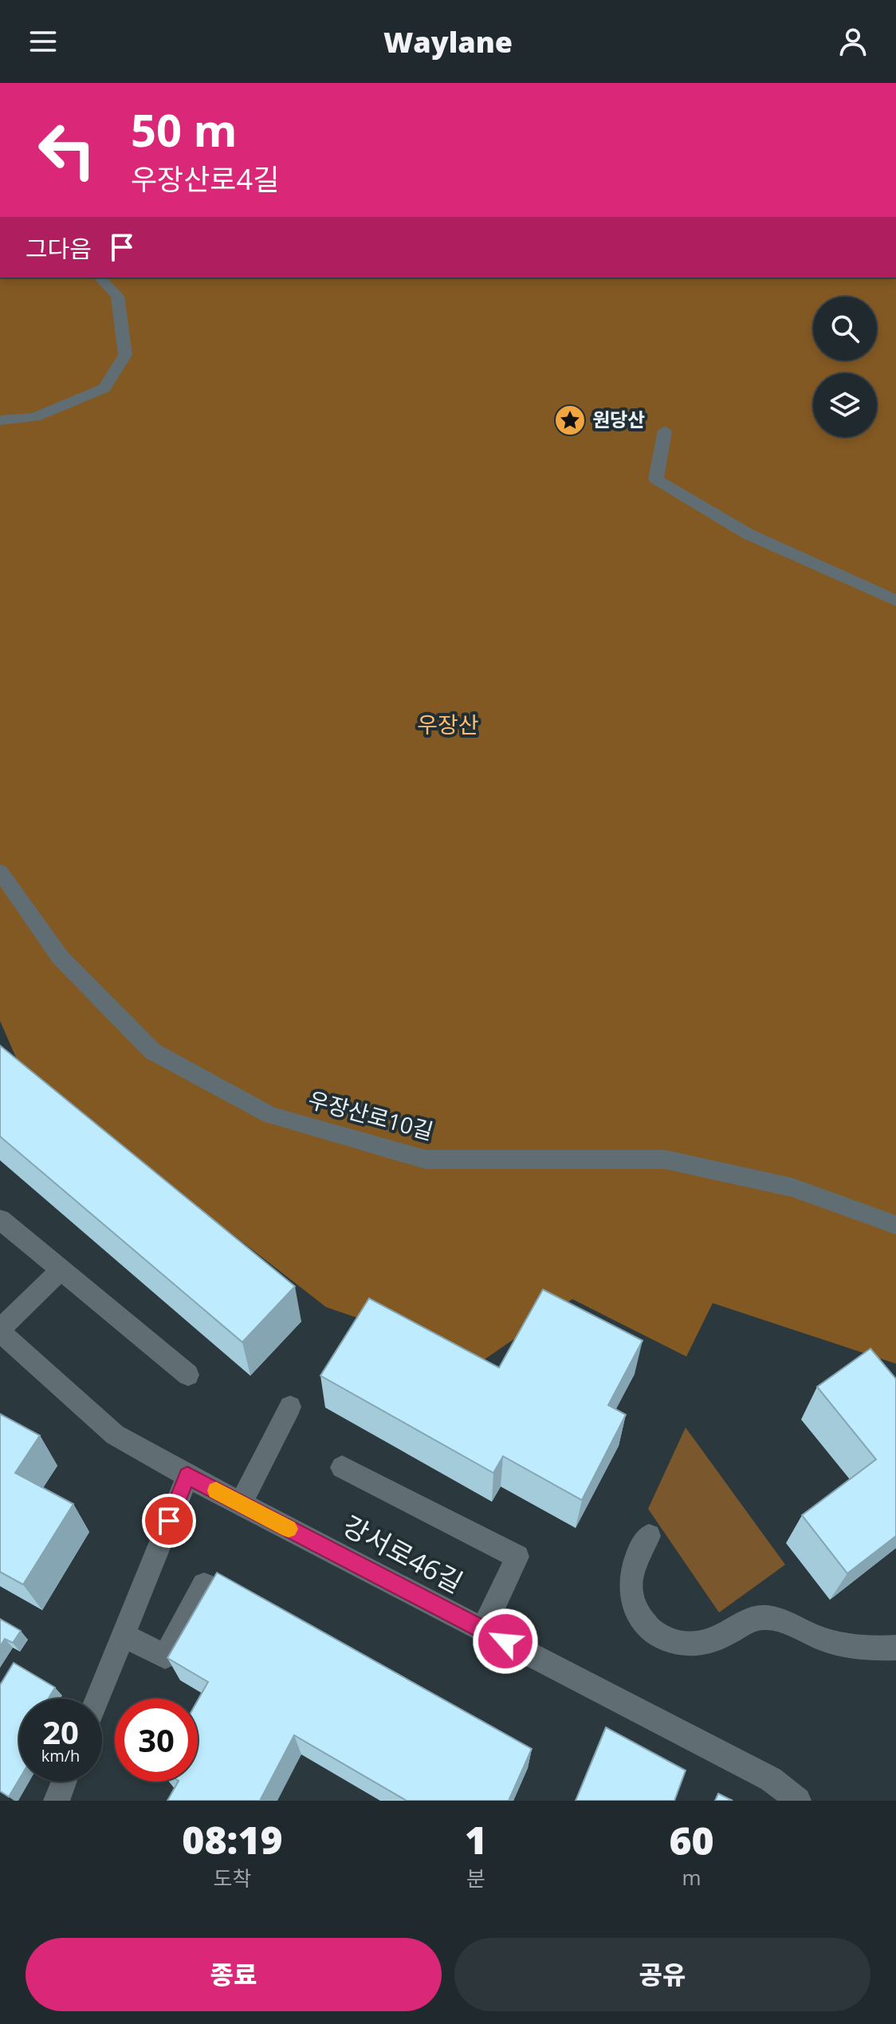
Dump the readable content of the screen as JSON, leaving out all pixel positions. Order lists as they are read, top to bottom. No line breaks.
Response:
{"streets":{"street":["우장산로10길","강서로46길"]},"parks":["우장산"],"places":{"place":["원당산"]},"page":{"header":"Waylane","turn":["50 m","우장산로4길"],"then":"그다음","speed":"20 km/h","limit":"30","eta":["08:19","도착","1","분","60","m"],"buttons":["종료","공유"]}}
